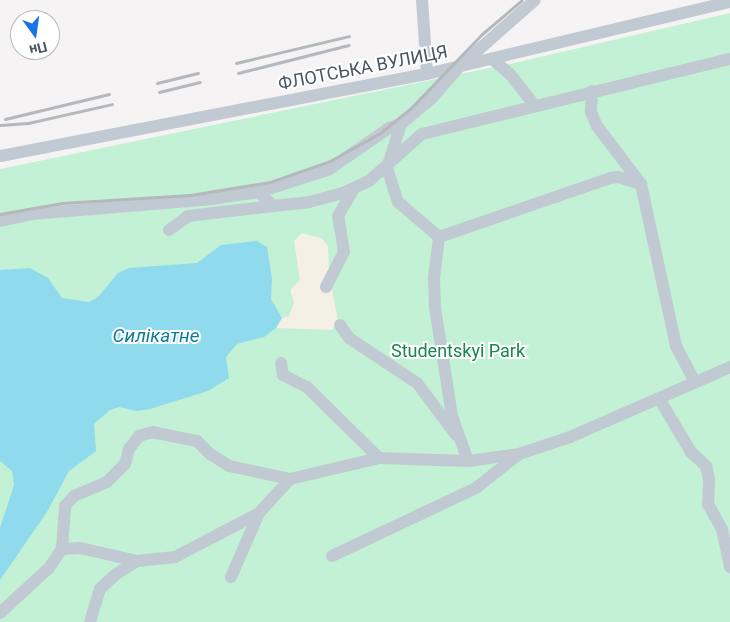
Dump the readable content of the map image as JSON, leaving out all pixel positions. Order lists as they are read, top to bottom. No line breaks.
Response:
{"streets":{"street":["ФЛОТСЬКА ВУЛИЦЯ"]},"water":["Силікатне"],"parks":["Studentskyi Park"],"north":"bottom"}
